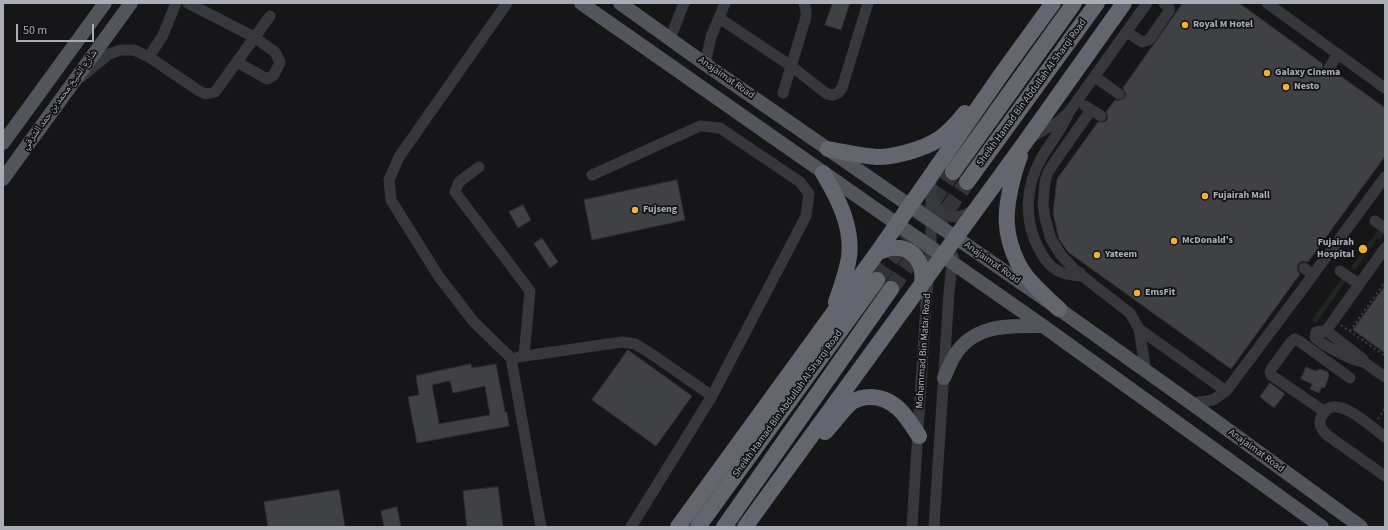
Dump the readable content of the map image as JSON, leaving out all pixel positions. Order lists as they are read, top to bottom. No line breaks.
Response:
{"streets":{"highway":["Sheikh Hamad Bin Abdullah Al Sharqi Road"],"main road":["Anajaimat Road","شارع الشيخ محمد بن حمد الشرقي"],"street":["Mohammad Bin Matar Road"]},"crossings":[["Anajaimat Road","Mohammad Bin Matar Road"]],"places":["Royal M Hotel","Galaxy Cinema","Nesto","Fujairah Mall","Fujseng","McDonald's","Fujairah Hospital","Yateem","EmsFit"],"scale_bar":"50 m"}
